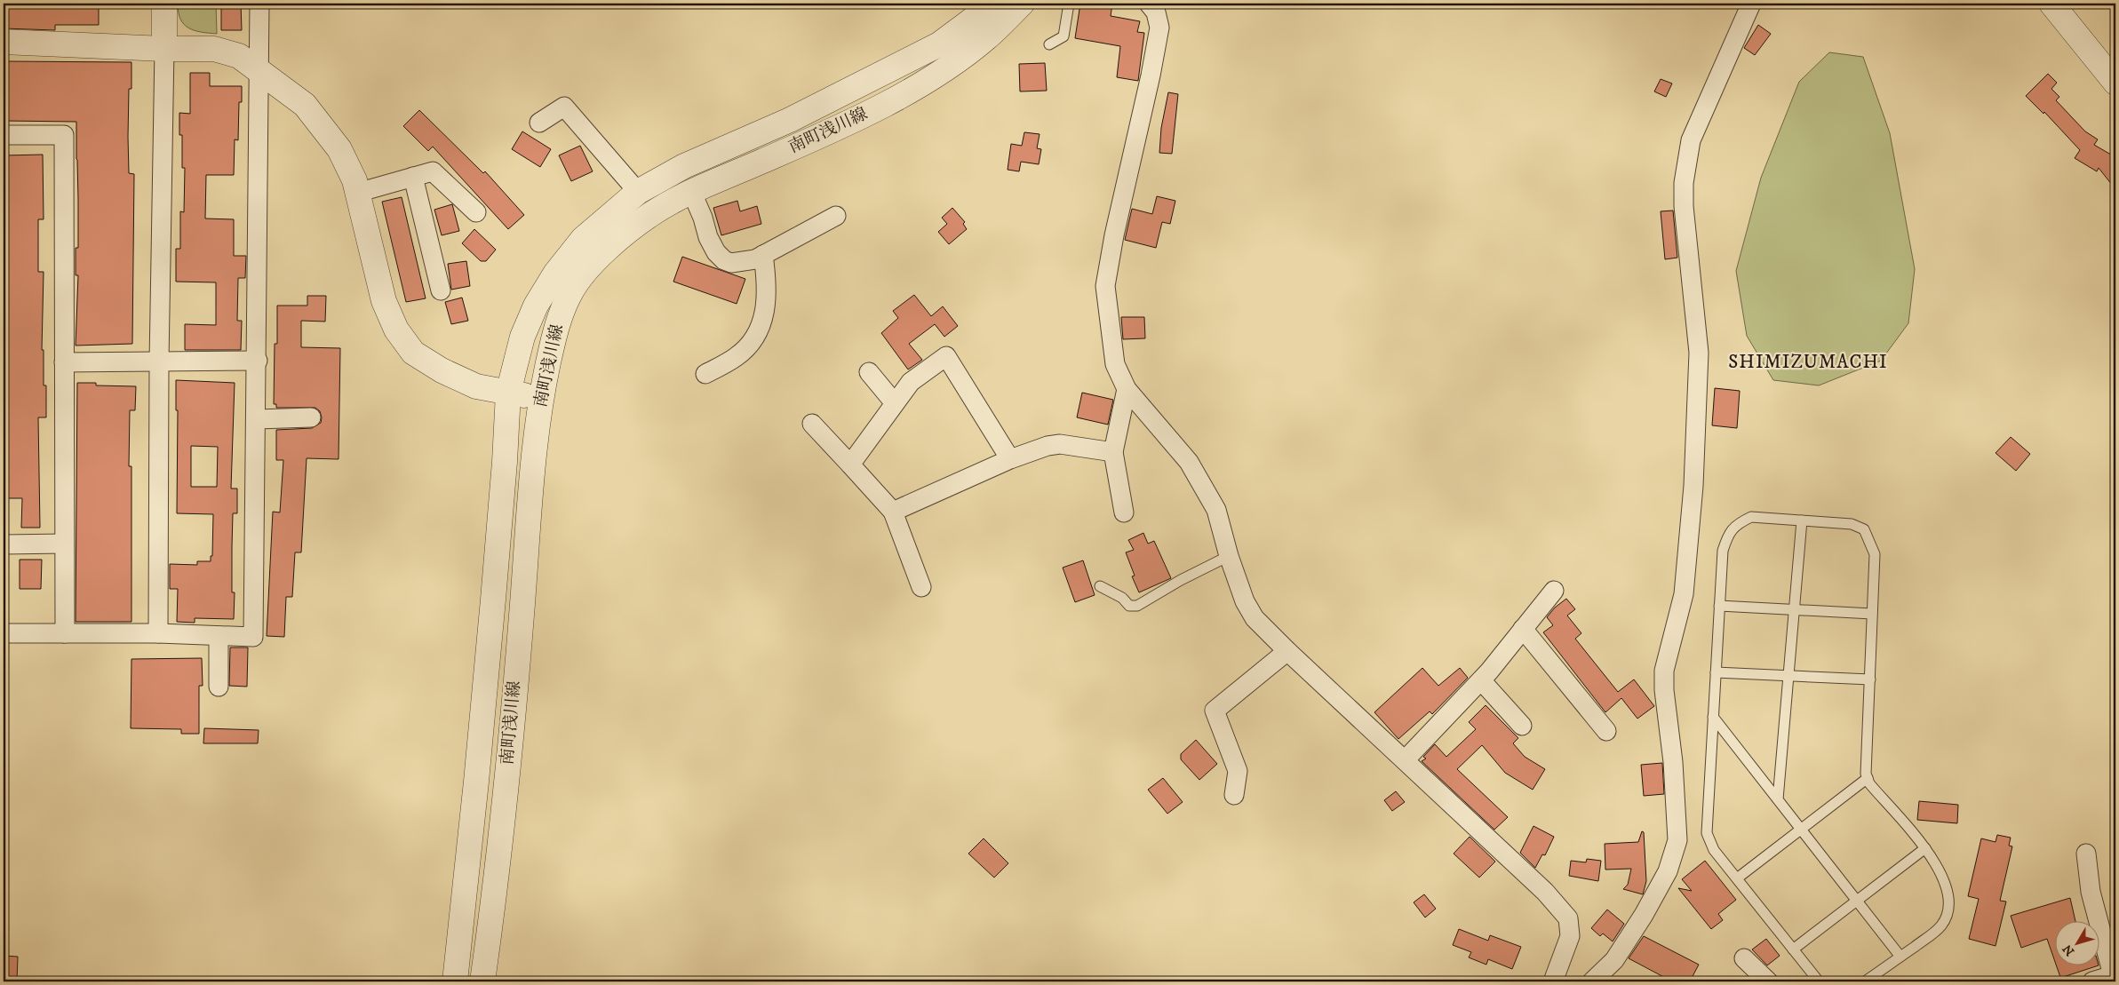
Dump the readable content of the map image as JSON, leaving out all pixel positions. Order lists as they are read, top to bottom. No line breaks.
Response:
{"streets":{"street":["南町浅川線"]},"districts":["SHIMIZUMACHI"],"north":"bottom left"}
